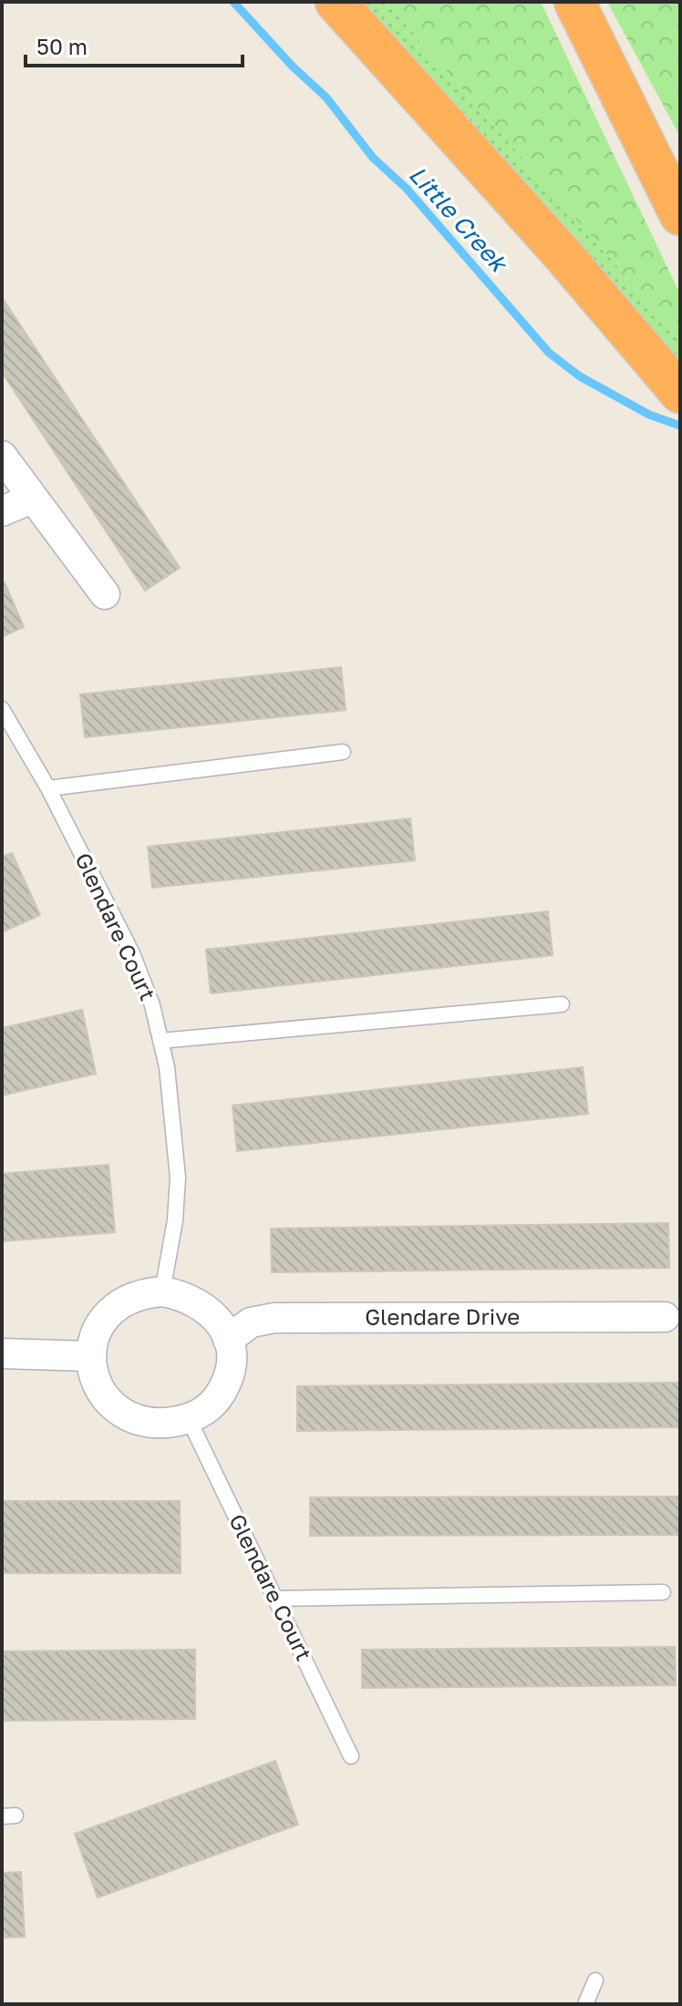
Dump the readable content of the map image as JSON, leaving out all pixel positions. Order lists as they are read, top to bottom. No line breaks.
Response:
{"streets":{"street":["Glendare Drive"],"lane":["Glendare Court"]},"crossings":[["Glendare Court","Glendare Drive"]],"water":["Little Creek"],"scale_bar":"50 m"}
